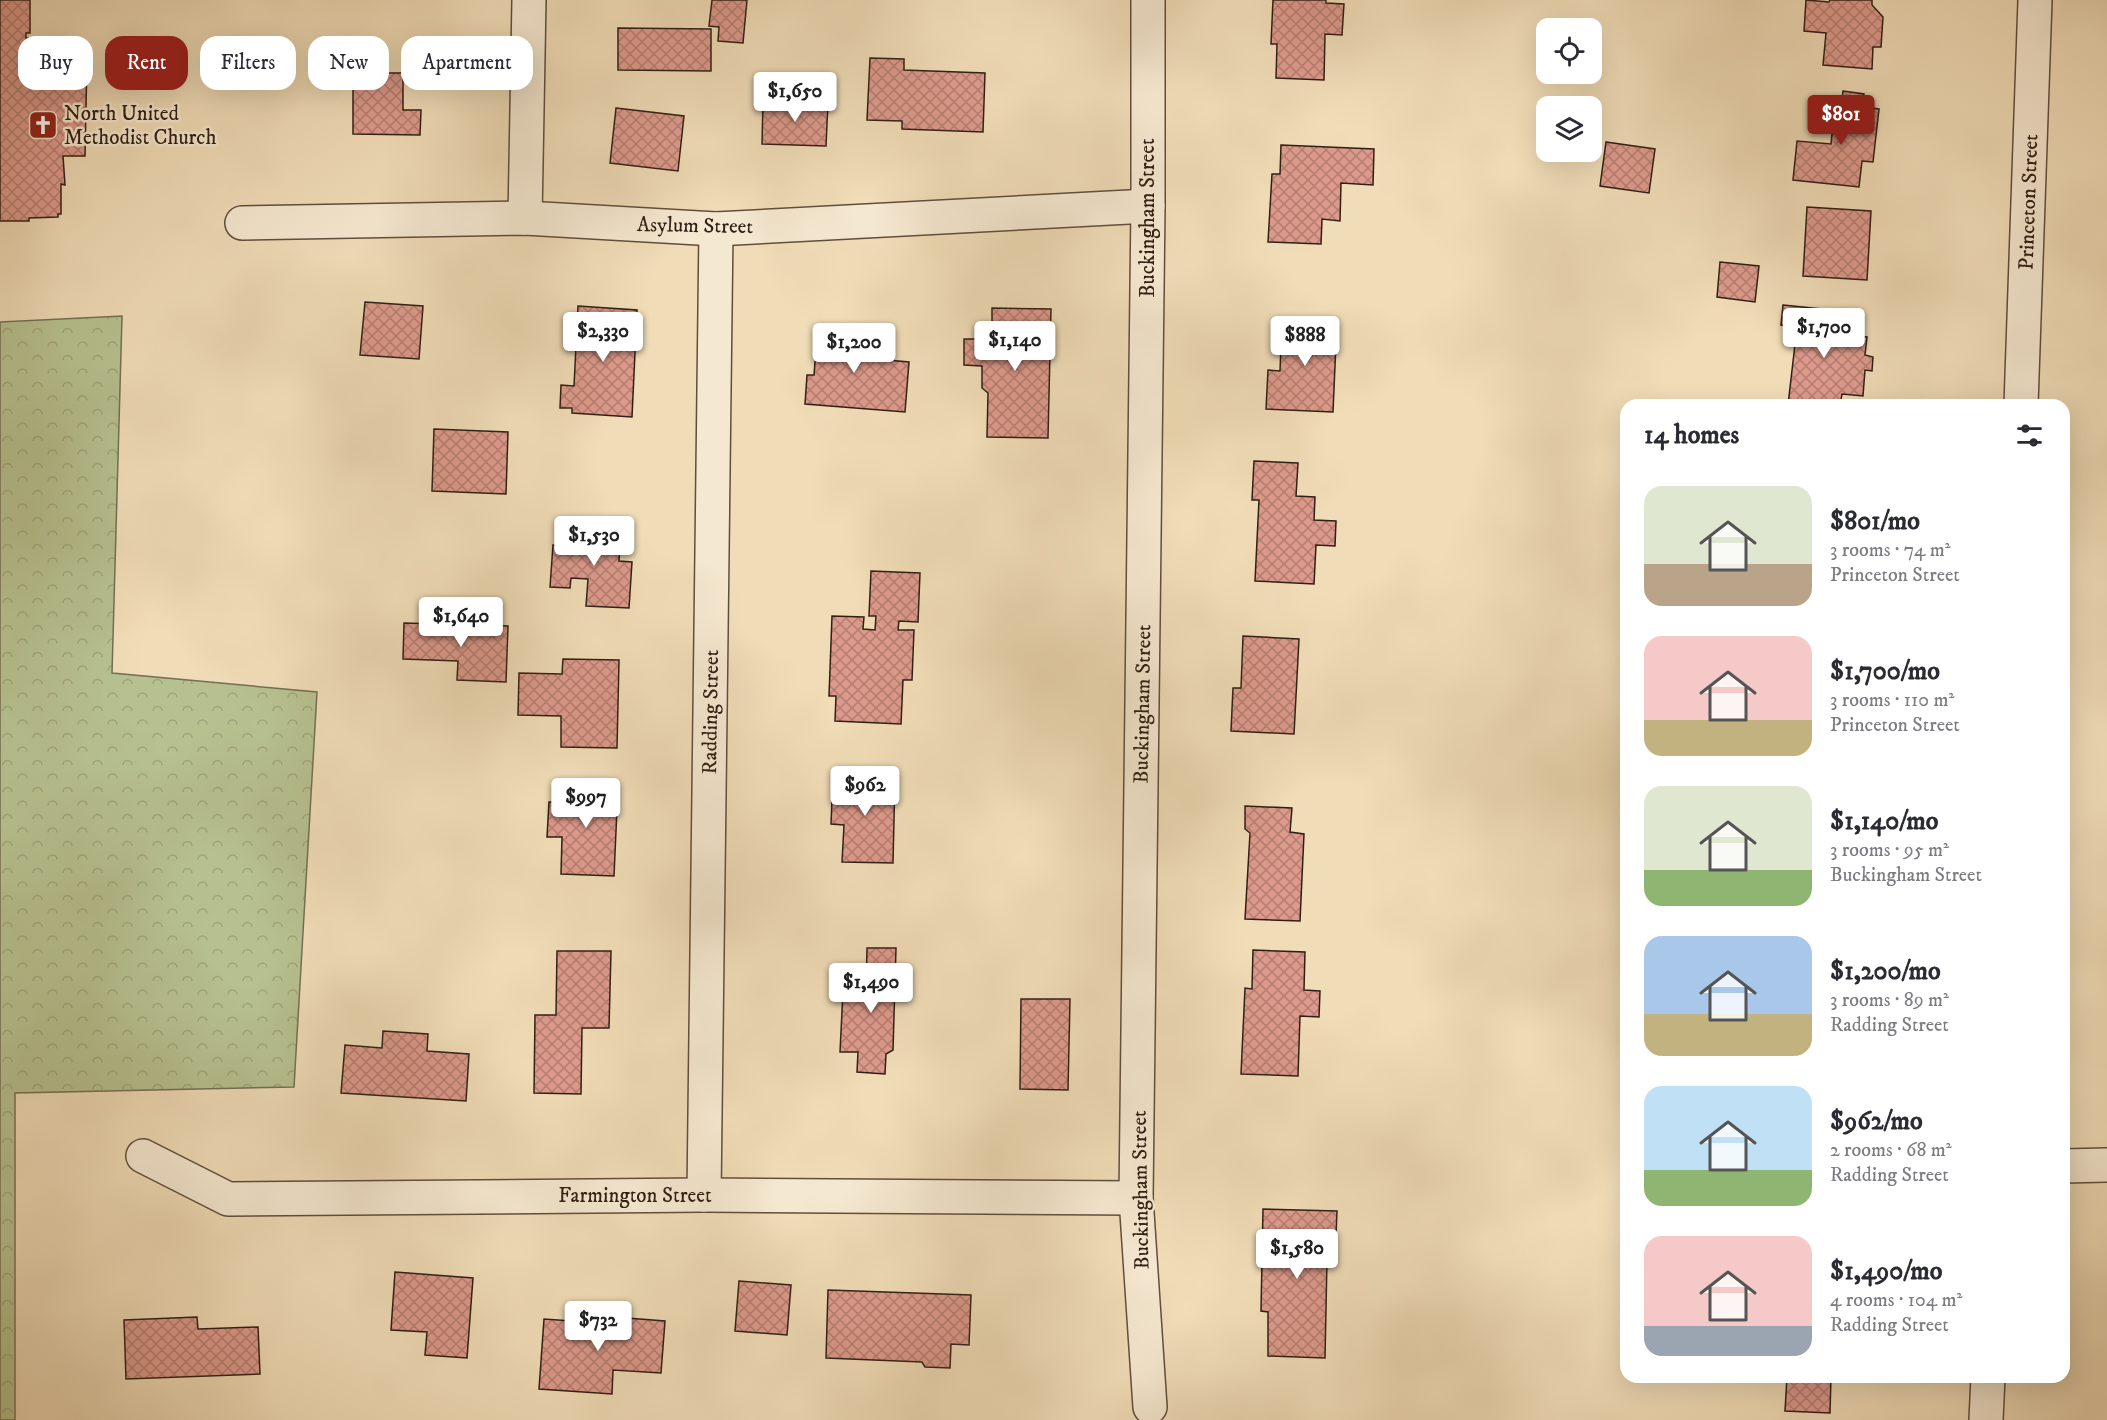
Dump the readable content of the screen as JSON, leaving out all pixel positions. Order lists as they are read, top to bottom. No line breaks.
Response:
{"streets":{"street":["Princeton Street","Buckingham Street","Asylum Street","Radding Street","Farmington Street"]},"crossings":[["Buckingham Street","Asylum Street"],["Buckingham Street","Farmington Street"],["Asylum Street","Radding Street"],["Radding Street","Farmington Street"]],"places":{"church":["North United Methodist Church"]},"page":{"chip":["Buy","Rent","Filters","New","Apartment"],"price":["$1,650","$801","$1,700","$2,330","$888","$1,140","$1,200","$1,530","$1,640","$962","$997","$1,490","$1,580","$732"],"heading":"14 homes","list":[{"name":"$801/mo","note":"3 rooms · 74 m² · Princeton Street"},{"name":"$1,700/mo","note":"3 rooms · 110 m² · Princeton Street"},{"name":"$1,140/mo","note":"3 rooms · 95 m² · Buckingham Street"},{"name":"$1,200/mo","note":"3 rooms · 89 m² · Radding Street"},{"name":"$962/mo","note":"2 rooms · 68 m² · Radding Street"},{"name":"$1,490/mo","note":"4 rooms · 104 m² · Radding Street"}]}}
